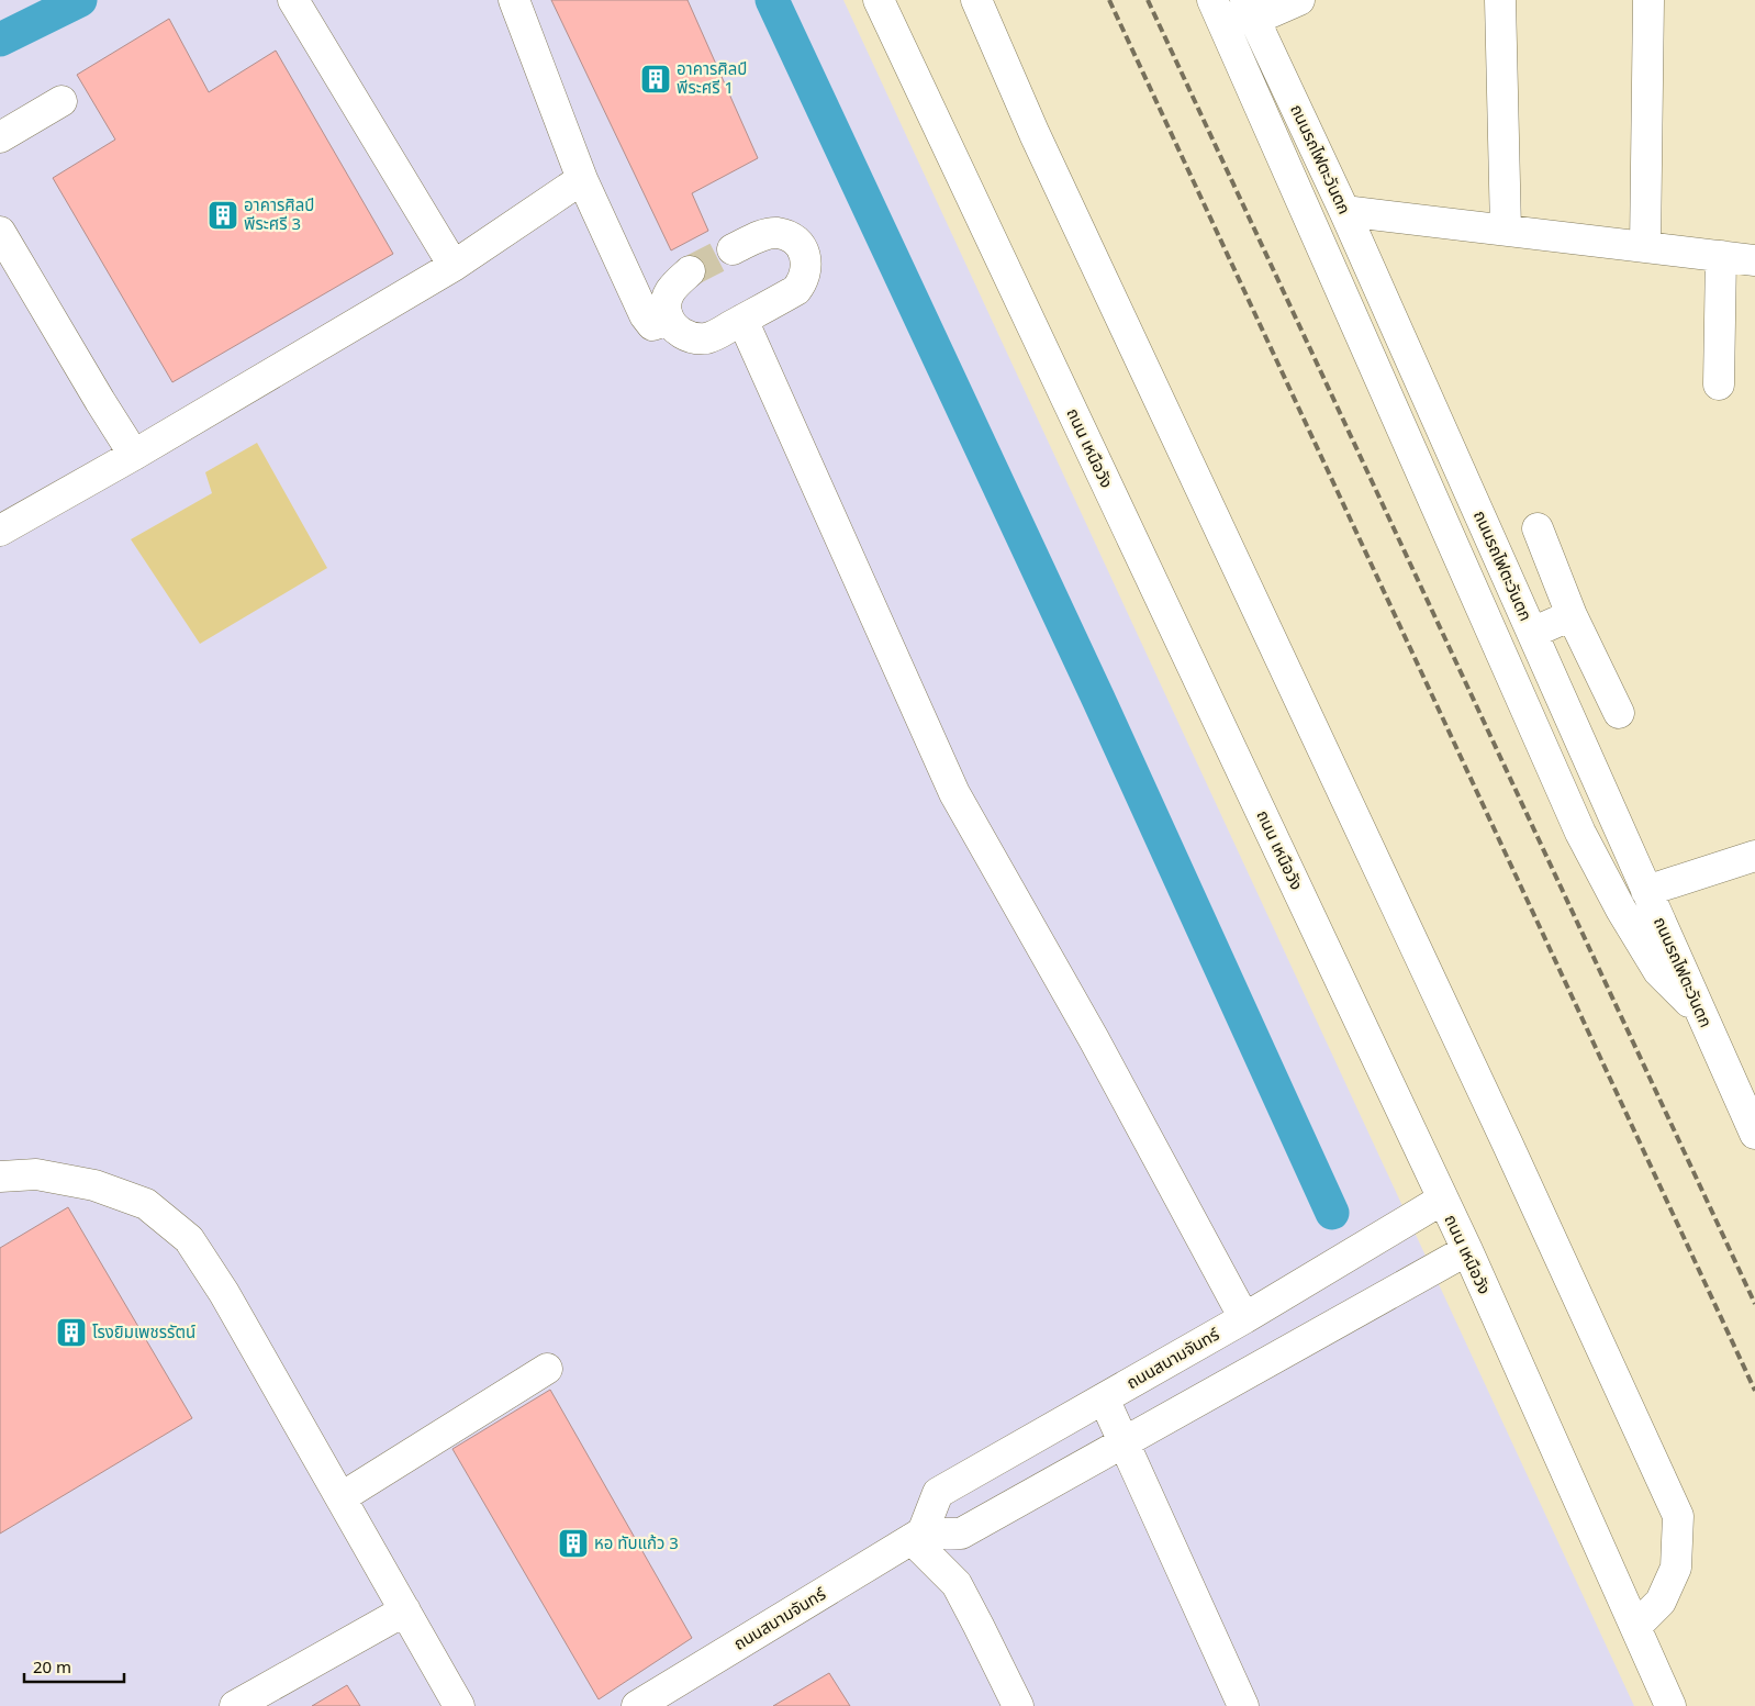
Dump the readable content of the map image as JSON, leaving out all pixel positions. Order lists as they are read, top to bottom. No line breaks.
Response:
{"streets":{"street":["ถนนรถไฟตะวันตก","ถนน เหนือวัง","ถนนสนามจันทร์"]},"crossings":[["ถนน เหนือวัง","ถนนสนามจันทร์"]],"places":{"building":["อาคารศิลป์ พีระศรี 1","อาคารศิลป์ พีระศรี 3","โรงยิมเพชรรัตน์","หอ ทับแก้ว 3"]},"scale_bar":"20 m"}
